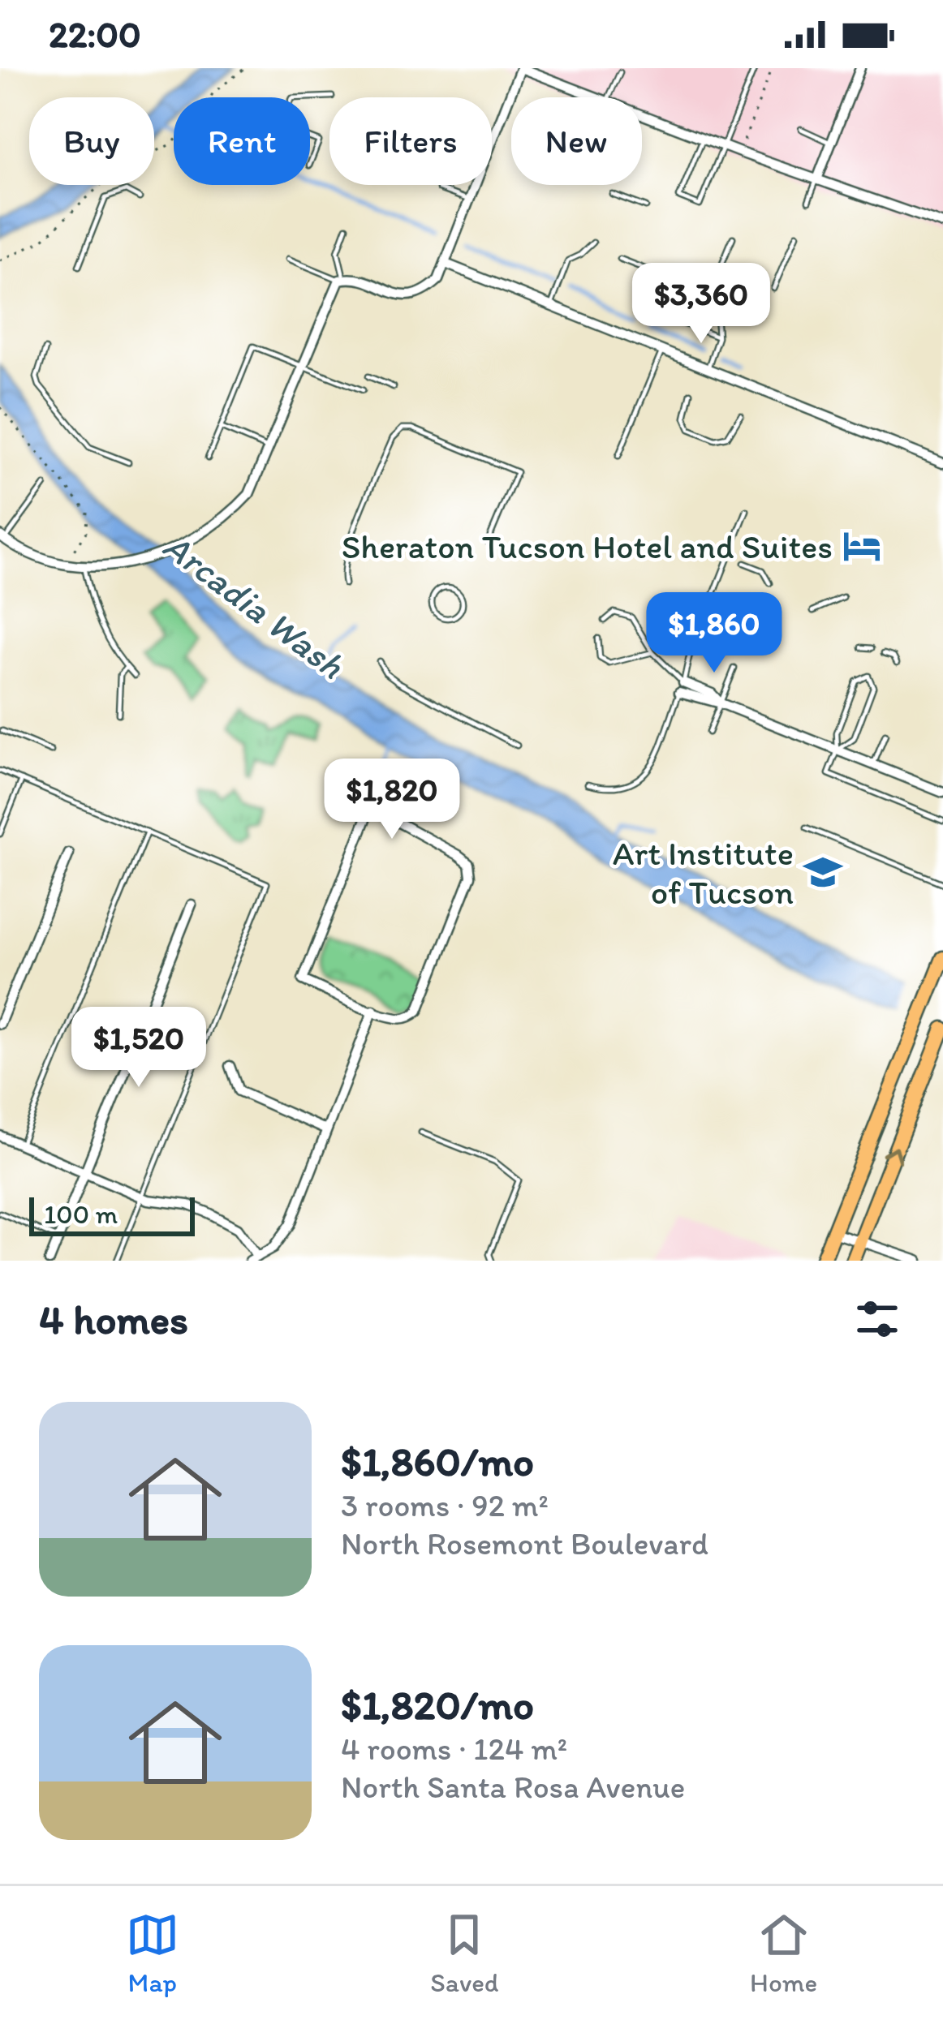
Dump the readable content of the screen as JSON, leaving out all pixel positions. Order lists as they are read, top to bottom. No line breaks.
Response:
{"water":["Arcadia Wash"],"places":{"hotel":["Sheraton Tucson Hotel and Suites"],"school or university":["Art Institute of Tucson"]},"scale_bar":"100 m","page":{"status":"22:00","chip":["Buy","Rent","Filters","New"],"price":["$3,360","$1,860","$1,820","$1,520"],"scale":"100 m","heading":"4 homes","list":[{"name":"$1,860/mo","note":"3 rooms · 92 m² · North Rosemont Boulevard"},{"name":"$1,820/mo","note":"4 rooms · 124 m² · North Santa Rosa Avenue"}],"tabs":["Map","Saved","Home"]}}
